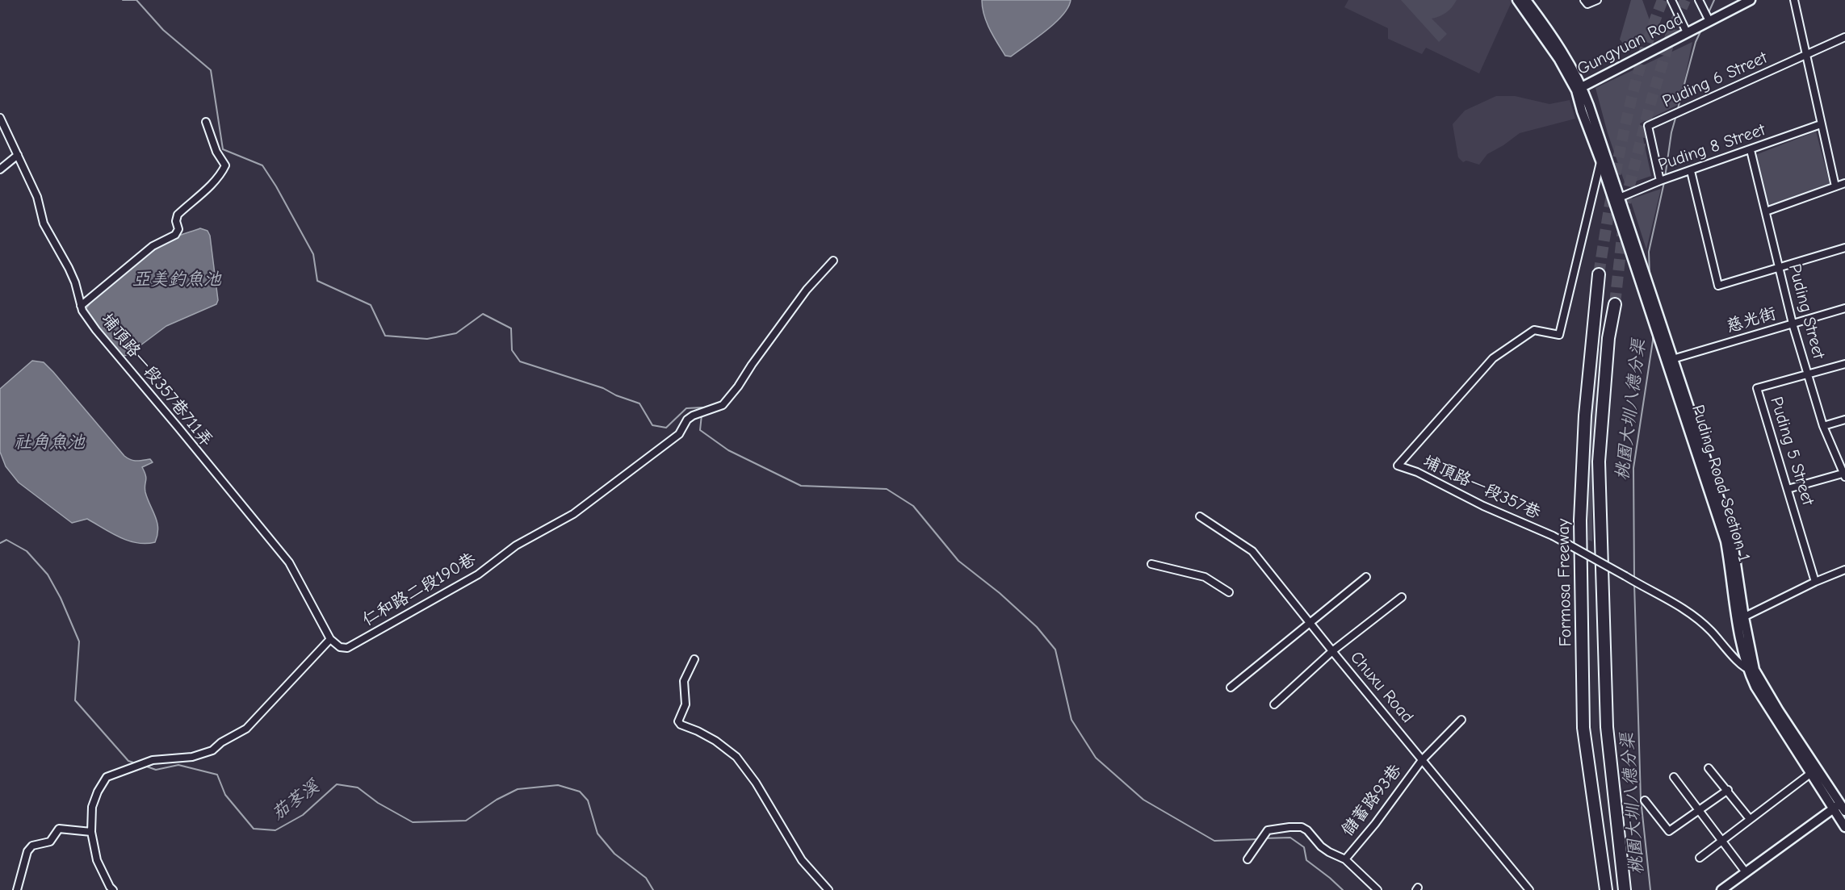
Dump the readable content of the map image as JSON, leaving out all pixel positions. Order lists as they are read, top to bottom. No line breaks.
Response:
{"streets":{"highway":["Formosa Freeway"],"street":["Gungyuan Road","Puding 6 Street","Puding 8 Street","Puding Street","慈光街","埔頂路一段357巷711弄","Puding 5 Street","Puding Road Section 1","埔頂路一段357巷","仁和路二段190巷","Chuxu Road","儲蓄路93巷"]},"crossings":[["Gungyuan Road","Puding Road Section 1"],["Puding 6 Street","Puding 8 Street"],["Puding 8 Street","Puding Street"],["Puding 8 Street","Puding Road Section 1"],["Puding Street","慈光街"],["Puding Street","Puding 5 Street"],["慈光街","Puding Road Section 1"],["埔頂路一段357巷711弄","仁和路二段190巷"],["Puding Road Section 1","埔頂路一段357巷"],["Chuxu Road","儲蓄路93巷"]],"water":["亞美釣魚池","桃園大圳八德分渠","社角魚池","茄苳溪"]}
